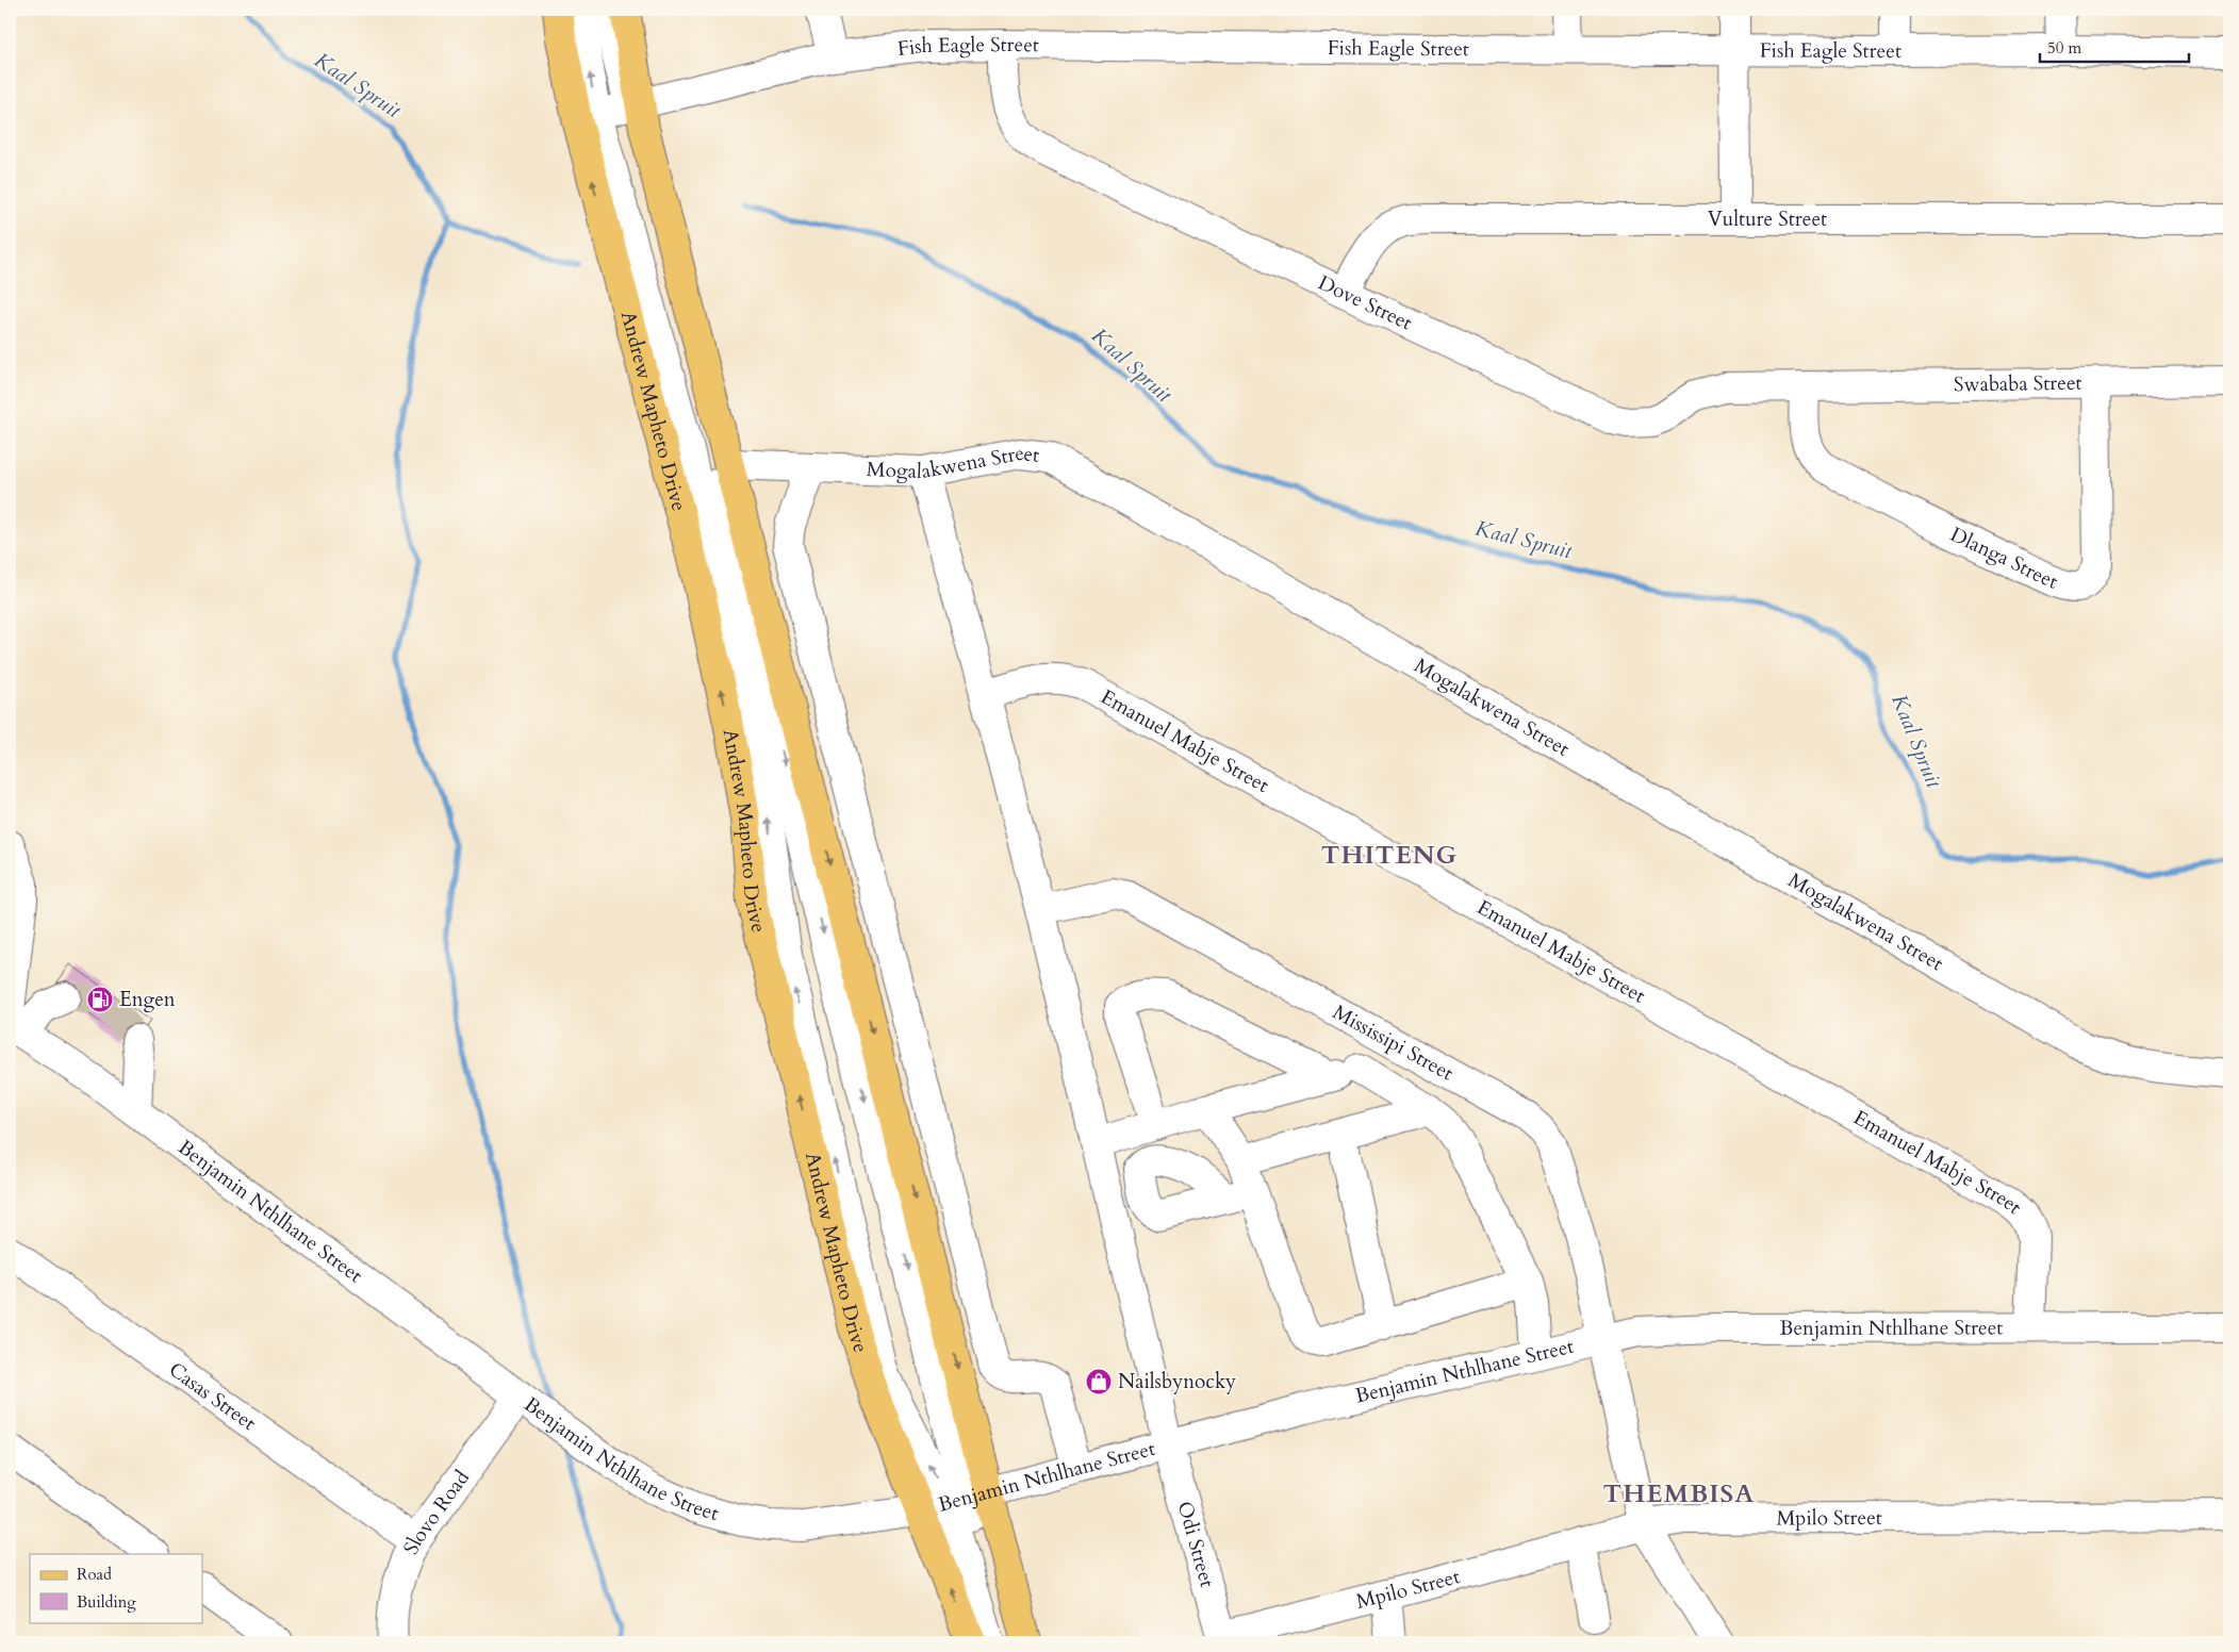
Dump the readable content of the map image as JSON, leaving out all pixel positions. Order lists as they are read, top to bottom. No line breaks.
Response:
{"streets":{"main road":["Andrew Mapheto Drive"],"street":["Fish Eagle Street","Vulture Street","Dove Street","Swababa Street","Mogalakwena Street","Dlanga Street","Emanuel Mabje Street","Mississipi Street","Benjamin Nthlhane Street","Casas Street","Slovo Road","Mpilo Street","Odi Street"]},"crossings":[["Fish Eagle Street","Dove Street"],["Fish Eagle Street","Andrew Mapheto Drive"],["Vulture Street","Dove Street"],["Dove Street","Swababa Street"],["Dove Street","Dlanga Street"],["Swababa Street","Dlanga Street"],["Andrew Mapheto Drive","Benjamin Nthlhane Street"],["Mogalakwena Street","Odi Street"],["Emanuel Mabje Street","Benjamin Nthlhane Street"],["Emanuel Mabje Street","Odi Street"],["Mississipi Street","Benjamin Nthlhane Street"],["Mississipi Street","Mpilo Street"],["Mississipi Street","Odi Street"],["Benjamin Nthlhane Street","Slovo Road"],["Benjamin Nthlhane Street","Odi Street"],["Casas Street","Slovo Road"],["Mpilo Street","Odi Street"]],"districts":["THITENG","THEMBISA"],"water":["Kaal Spruit"],"places":{"fuel station":["Engen"],"shop":["Nailsbynocky"]},"legend":["Road","Building"],"scale_bar":"50 m"}
